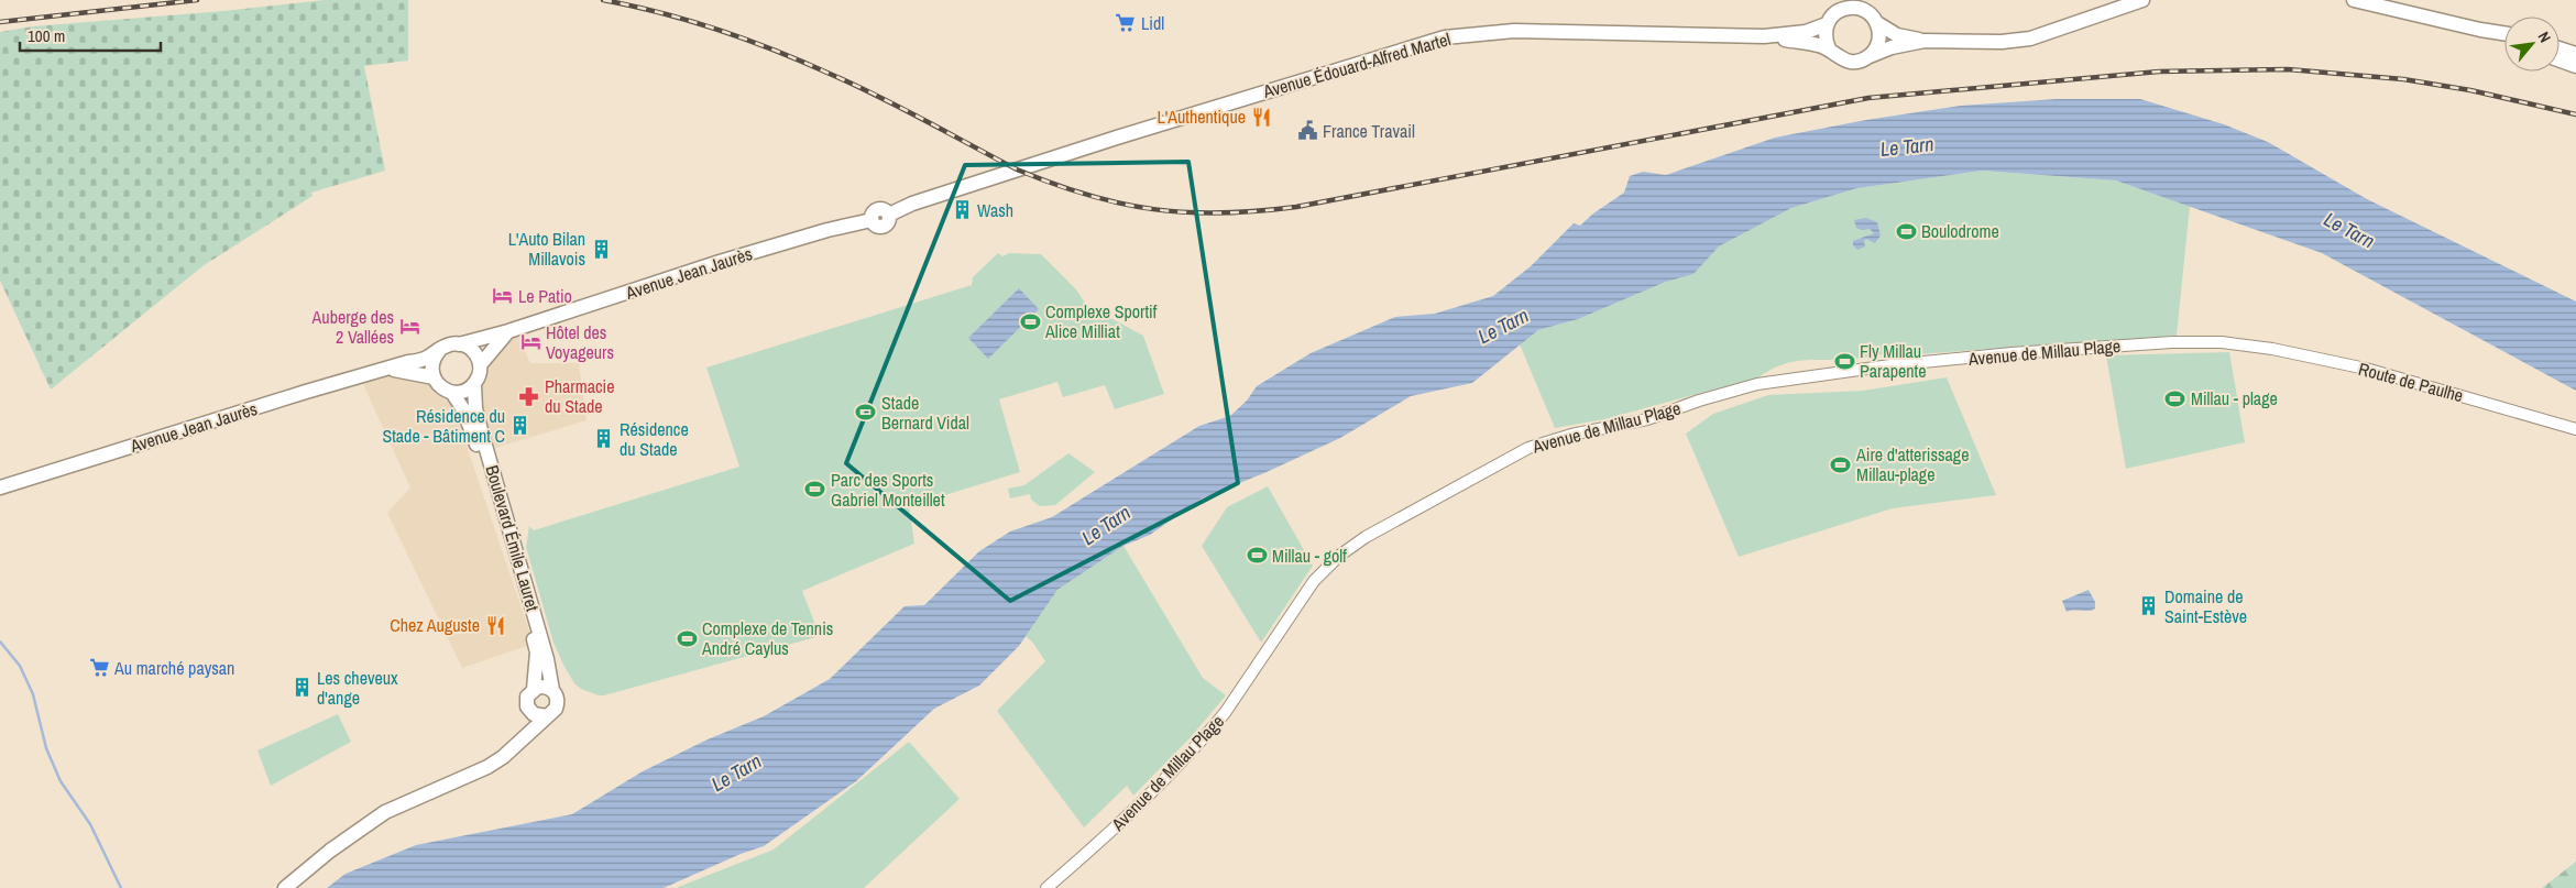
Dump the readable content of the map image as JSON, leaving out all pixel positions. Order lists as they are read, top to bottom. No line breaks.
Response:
{"streets":{"main road":["Avenue Édouard-Alfred Martel","Avenue Jean Jaurès","Boulevard Émile Lauret"],"street":["Avenue de Millau Plage","Route de Paulhe"]},"crossings":[["Avenue Édouard-Alfred Martel","Avenue Jean Jaurès"],["Avenue Jean Jaurès","Boulevard Émile Lauret"],["Avenue de Millau Plage","Route de Paulhe"]],"water":["Le Tarn"],"places":{"supermarket":["Lidl","Au marché paysan"],"restaurant":["L'Authentique","Chez Auguste"],"public building":["France Travail"],"building":["Wash","L'Auto Bilan Millavois","Résidence du Stade - Bâtiment C","Résidence du Stade","Domaine de Saint-Estève","Les cheveux d'ange"],"sports":["Boulodrome","Complexe Sportif Alice Milliat","Fly Millau Parapente","Millau - plage","Stade Bernard Vidal","Aire d'atterissage Millau-plage","Parc des Sports Gabriel Monteillet","Millau - golf","Complexe de Tennis André Caylus"],"hotel":["Le Patio","Auberge des 2 Vallées","Hôtel des Voyageurs"],"pharmacy":["Pharmacie du Stade"]},"scale_bar":"100 m","north":"top right"}
